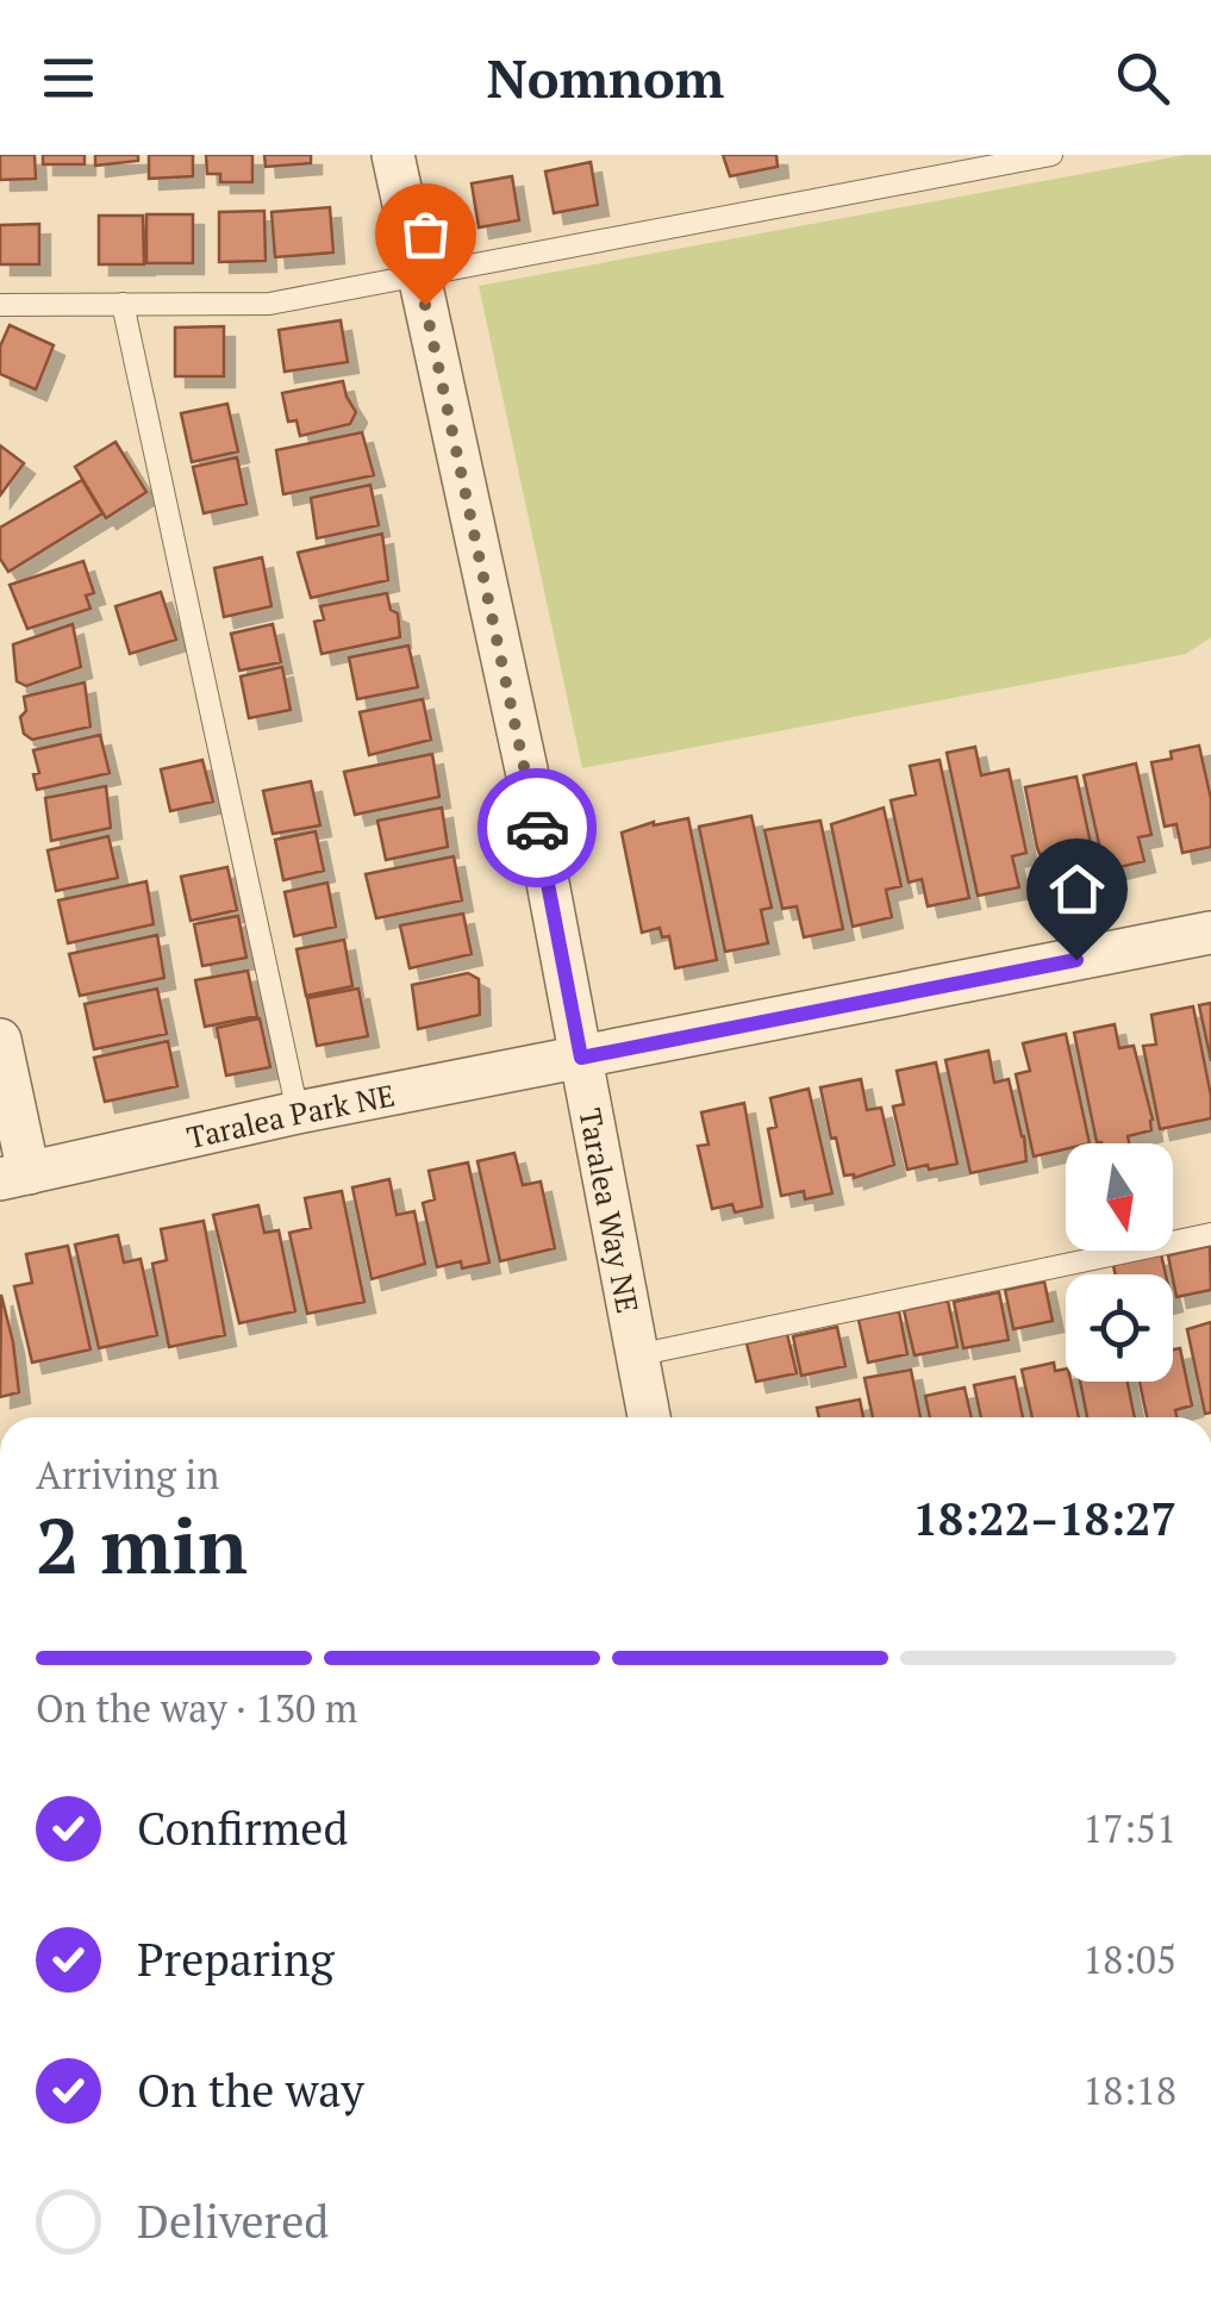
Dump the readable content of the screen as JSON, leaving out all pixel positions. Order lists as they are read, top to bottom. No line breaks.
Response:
{"streets":{"street":["Taralea Park NE","Taralea Way NE"]},"crossings":[["Taralea Park NE","Taralea Way NE"]],"north":"bottom","page":{"header":"Nomnom","heading":["2 min","Arriving in","18:22–18:27"],"bar":"On the way · 130 m","list":[["Confirmed","17:51"],["Preparing","18:05"],["On the way","18:18"],"Delivered"]}}
